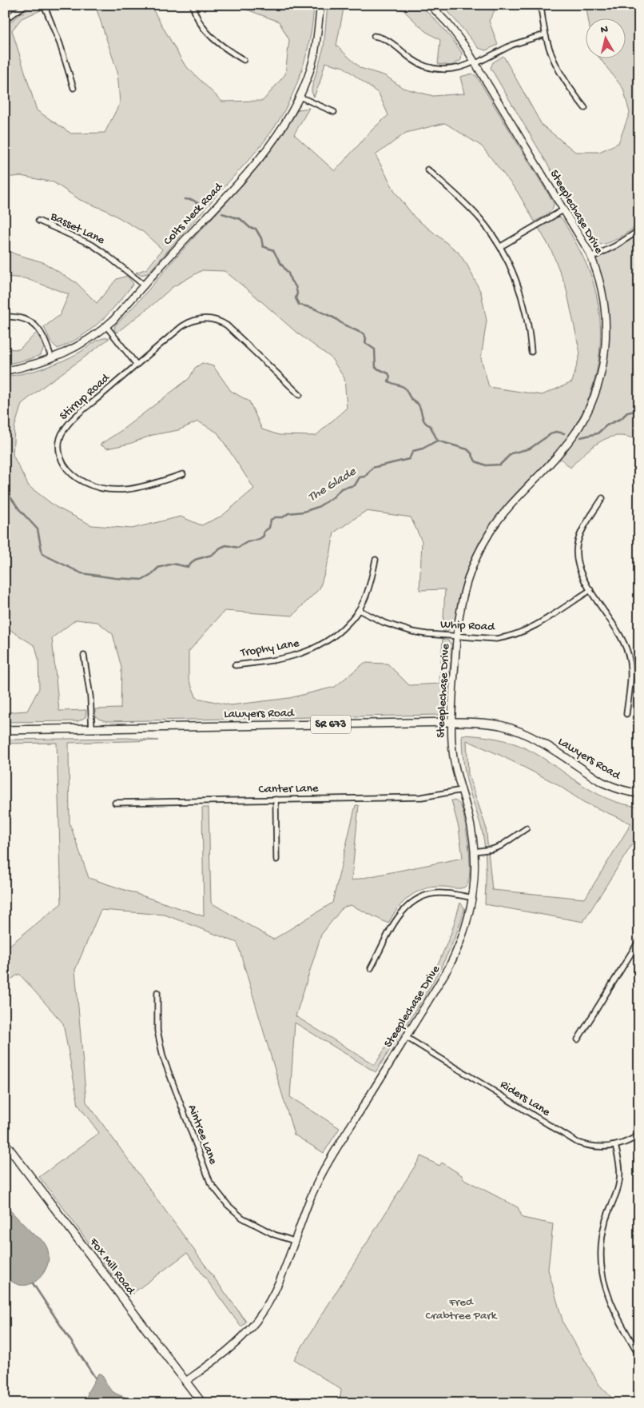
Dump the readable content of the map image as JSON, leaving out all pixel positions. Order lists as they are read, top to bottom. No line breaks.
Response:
{"streets":{"main road":["Lawyers Road","SR 673","Fox Mill Road"],"street":["Steeplechase Drive","Colts Neck Road","Basset Lane","Stirrup Road","Whip Road","Trophy Lane","Canter Lane","Riders Lane","Aintree Lane"]},"crossings":[["Steeplechase Drive","Whip Road"],["Steeplechase Drive","Lawyers Road"],["Steeplechase Drive","Canter Lane"],["Steeplechase Drive","Riders Lane"],["Steeplechase Drive","Aintree Lane"],["Steeplechase Drive","Fox Mill Road"],["Colts Neck Road","Basset Lane"],["Whip Road","Trophy Lane"]],"water":["The Glade"],"parks":["Fred Crabtree Park"],"north":"top"}
